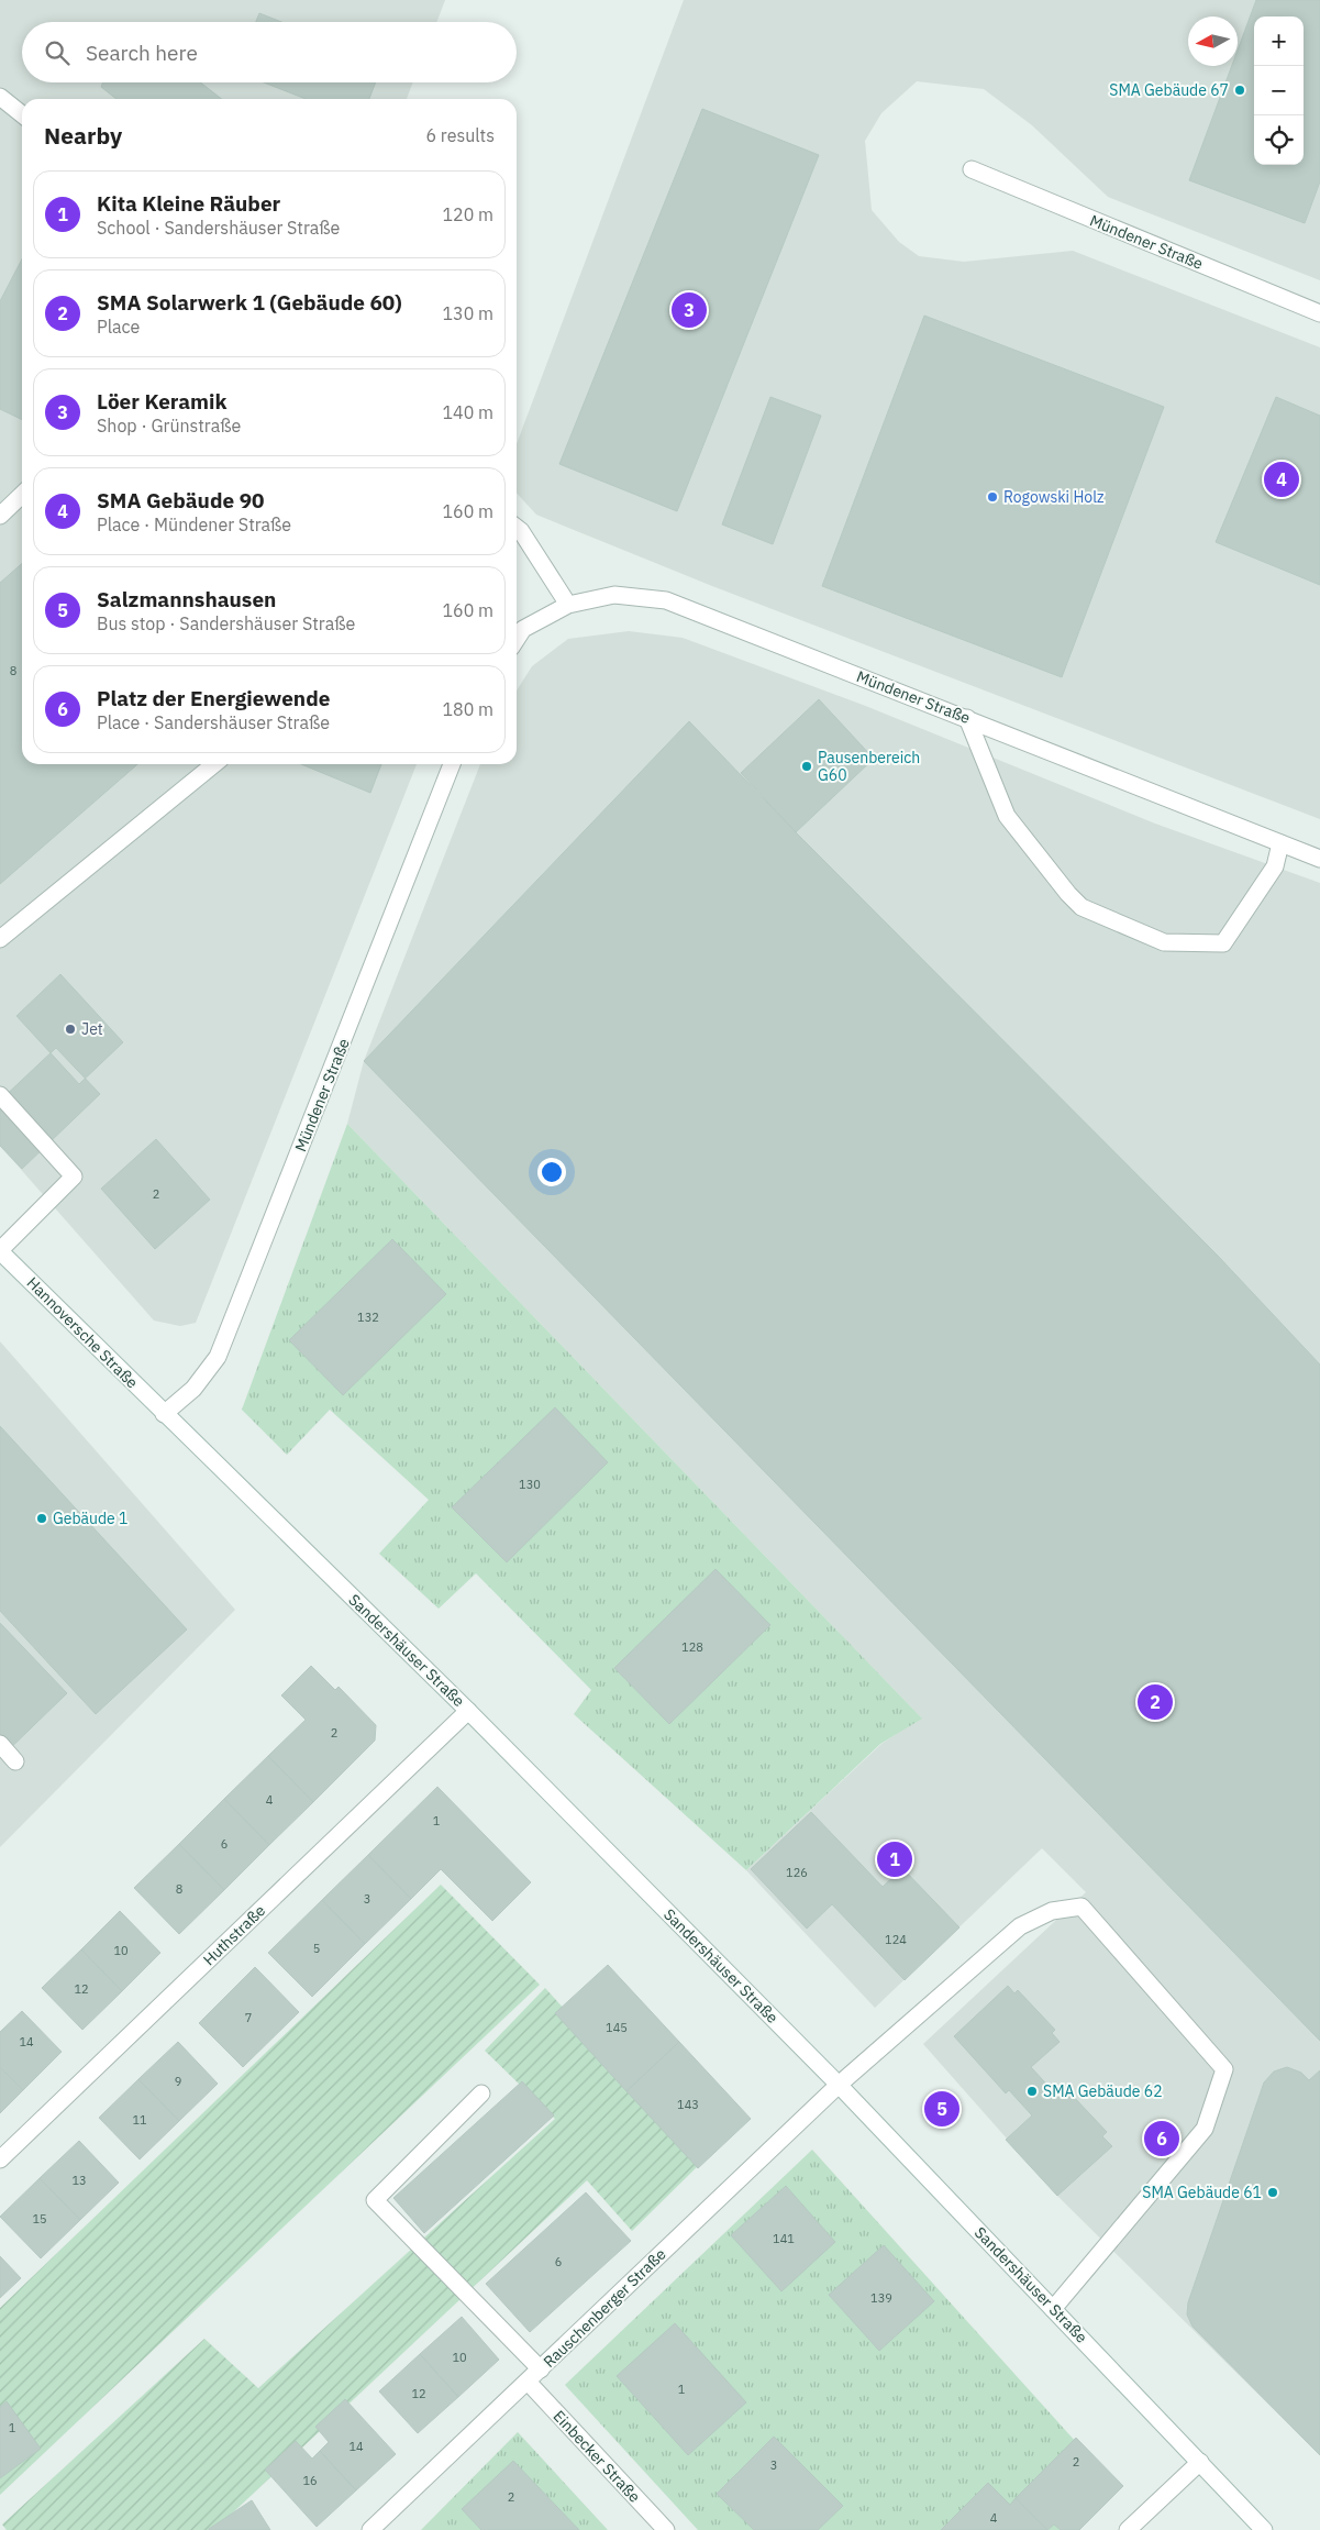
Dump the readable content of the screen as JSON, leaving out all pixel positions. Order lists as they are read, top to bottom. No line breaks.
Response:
{"streets":{"street":["Mündener Straße","Hannoversche Straße","Sandershäuser Straße","Huthstraße","Rauschenberger Straße","Einbecker Straße"]},"crossings":[["Mündener Straße","Hannoversche Straße"],["Mündener Straße","Sandershäuser Straße"],["Hannoversche Straße","Sandershäuser Straße"],["Sandershäuser Straße","Huthstraße"],["Sandershäuser Straße","Rauschenberger Straße"],["Rauschenberger Straße","Einbecker Straße"]],"places":["SMA Gebäude 67","Rogowski Holz","Pausenbereich G60","Jet","Gebäude 1","SMA Gebäude 62","SMA Gebäude 61"],"house_numbers":["8","2","132","130","128","2","4","1","6","126","8","3","124","5","10","12","7","145","14","9","143","11","13","15","141","6","139","10","1","12","1","14","2","3","16","2","4"],"north":"left","page":{"map_buttons":["+","−"],"search":"Search here","heading":["Nearby","6 results"],"list":[{"mark":"1","name":"Kita Kleine Räuber","note":"School · Sandershäuser Straße","value":"120 m"},{"mark":"2","name":"SMA Solarwerk 1 (Gebäude 60)","note":"Place","value":"130 m"},{"mark":"3","name":"Löer Keramik","note":"Shop · Grünstraße","value":"140 m"},{"mark":"4","name":"SMA Gebäude 90","note":"Place · Mündener Straße","value":"160 m"},{"mark":"5","name":"Salzmannshausen","note":"Bus stop · Sandershäuser Straße","value":"160 m"},{"mark":"6","name":"Platz der Energiewende","note":"Place · Sandershäuser Straße","value":"180 m"}],"pins":["3","4","2","1","5","6"]}}
